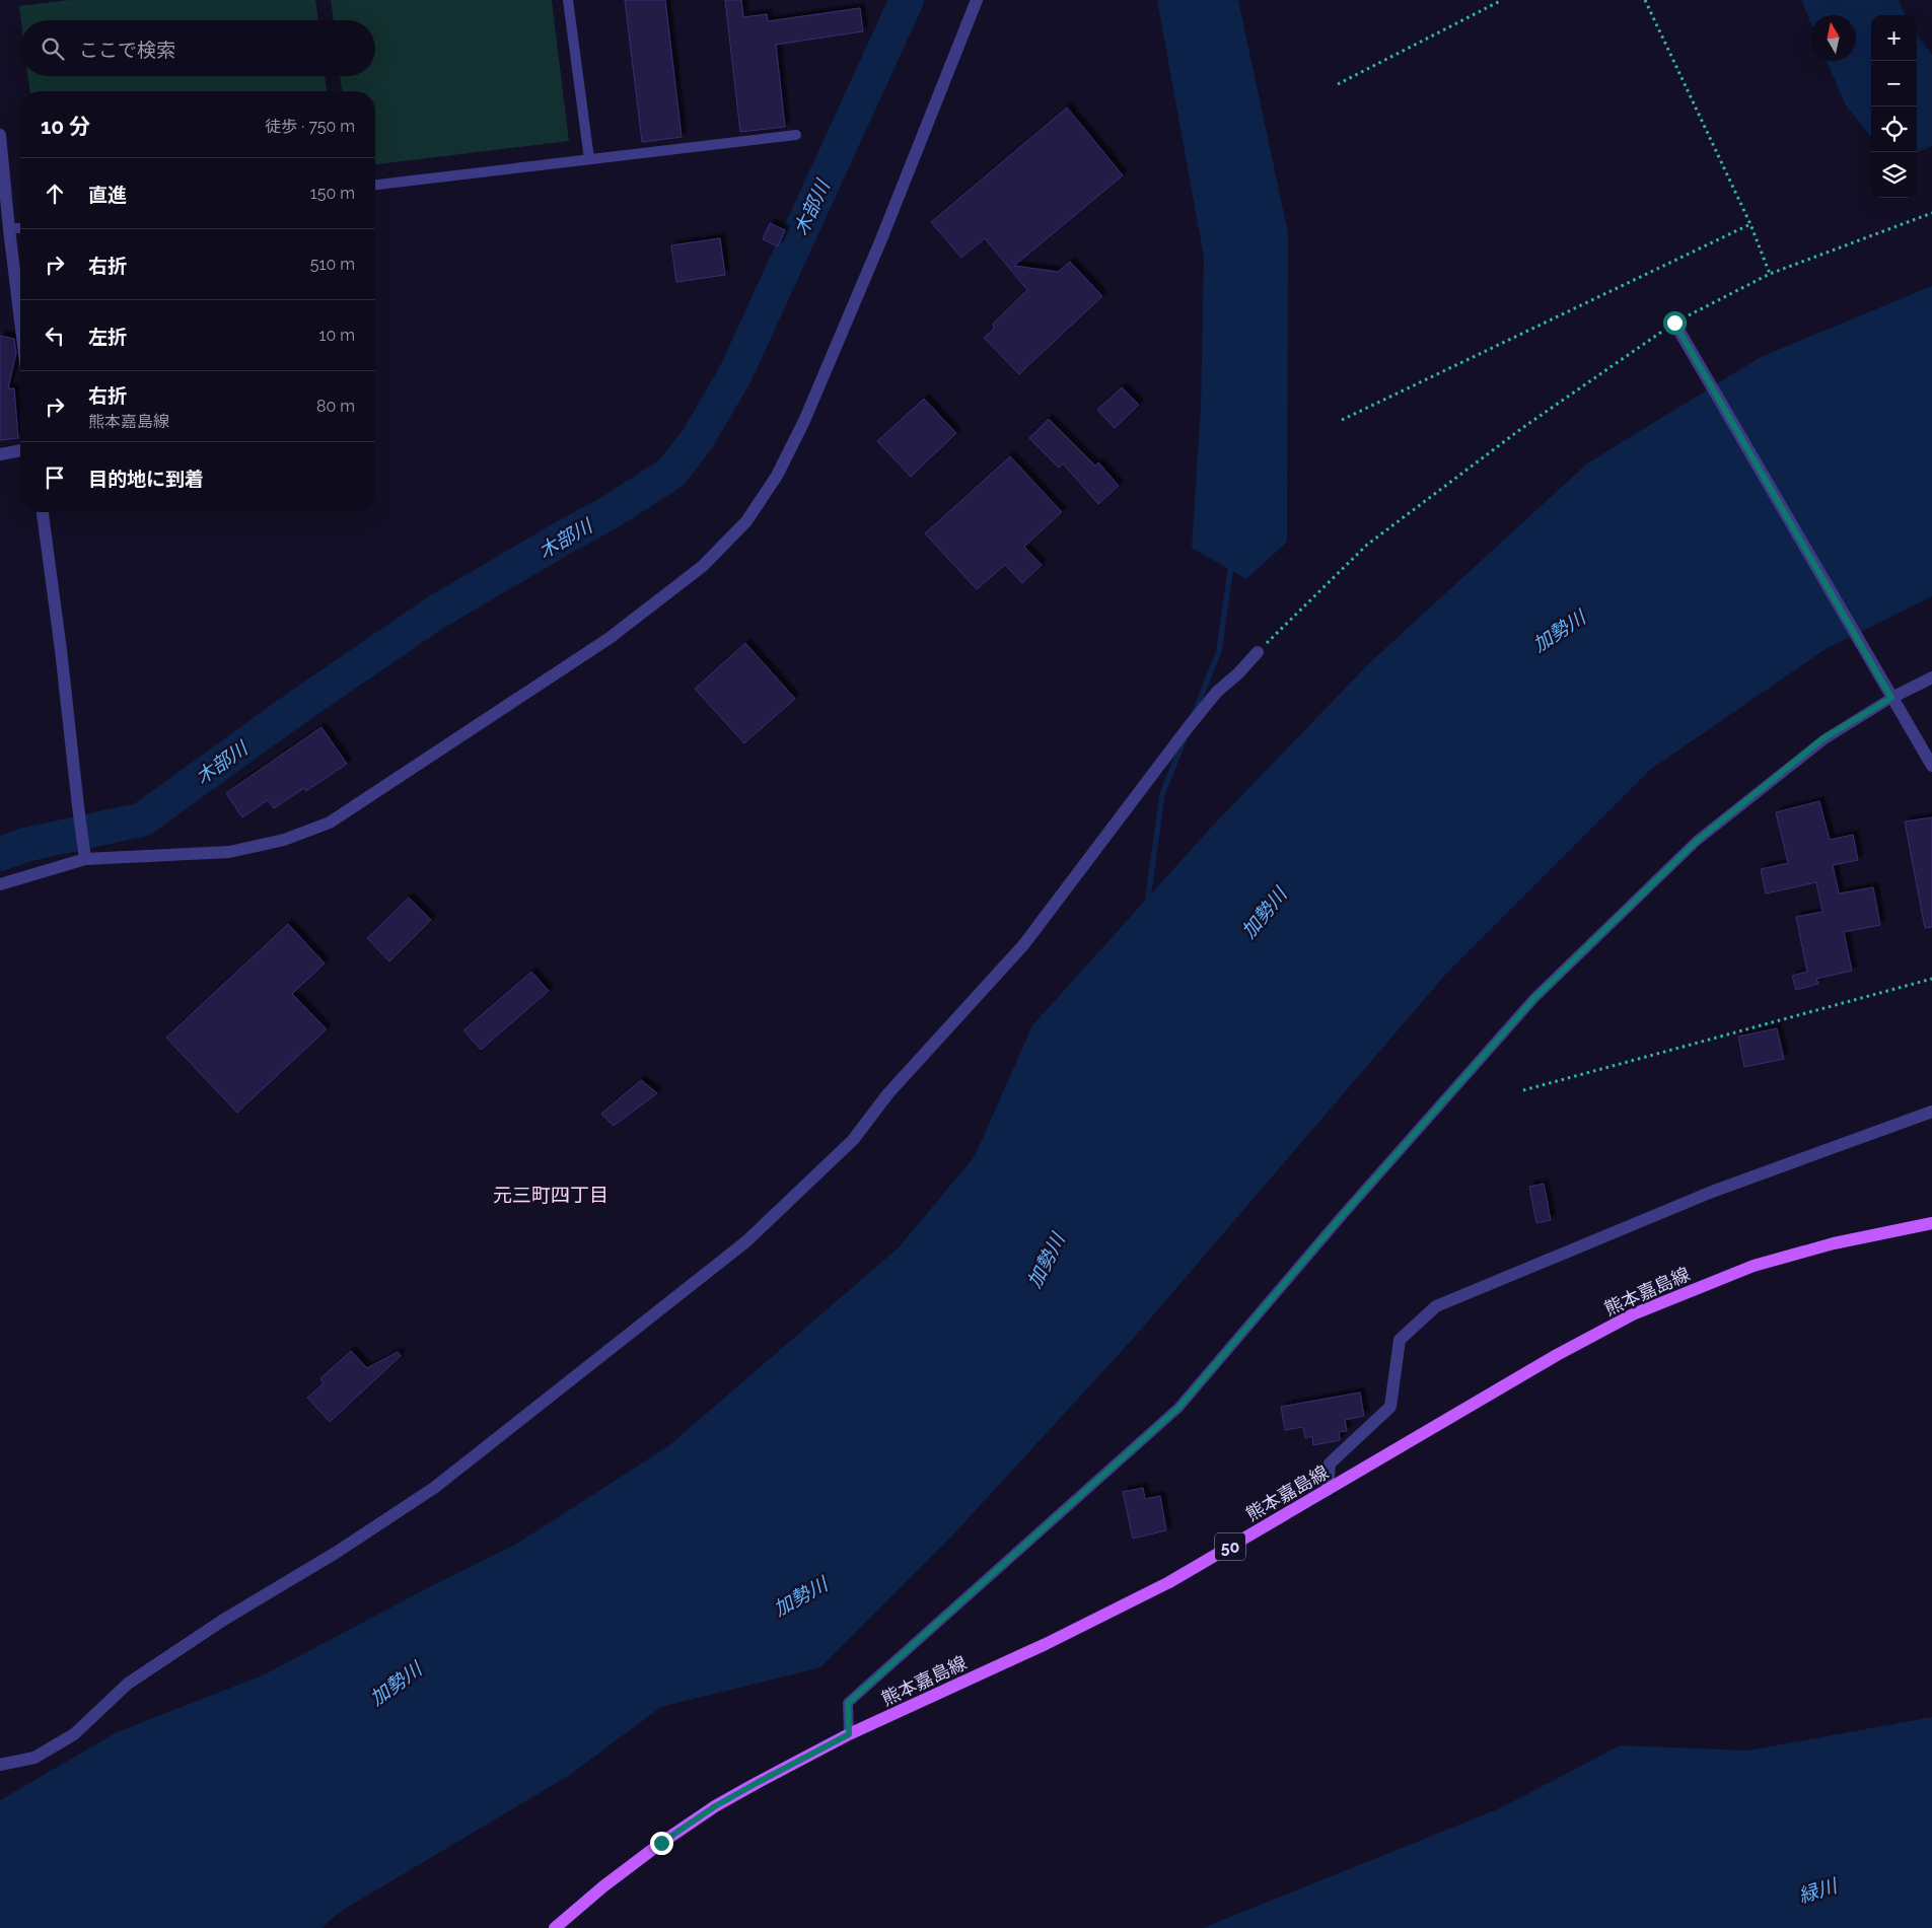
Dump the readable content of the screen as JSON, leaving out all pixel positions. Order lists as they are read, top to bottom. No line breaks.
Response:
{"streets":{"main road":["熊本嘉島線","50"]},"districts":["元三町四丁目"],"water":["木部川","加勢川","緑川"],"north":"top","page":{"map_buttons":["+","−"],"search":"ここで検索","heading":["10 分","徒歩 · 750 m"],"list":[["直進","150 m"],["右折","510 m"],["左折","10 m"],["右折","熊本嘉島線","80 m"],"目的地に到着"]}}
